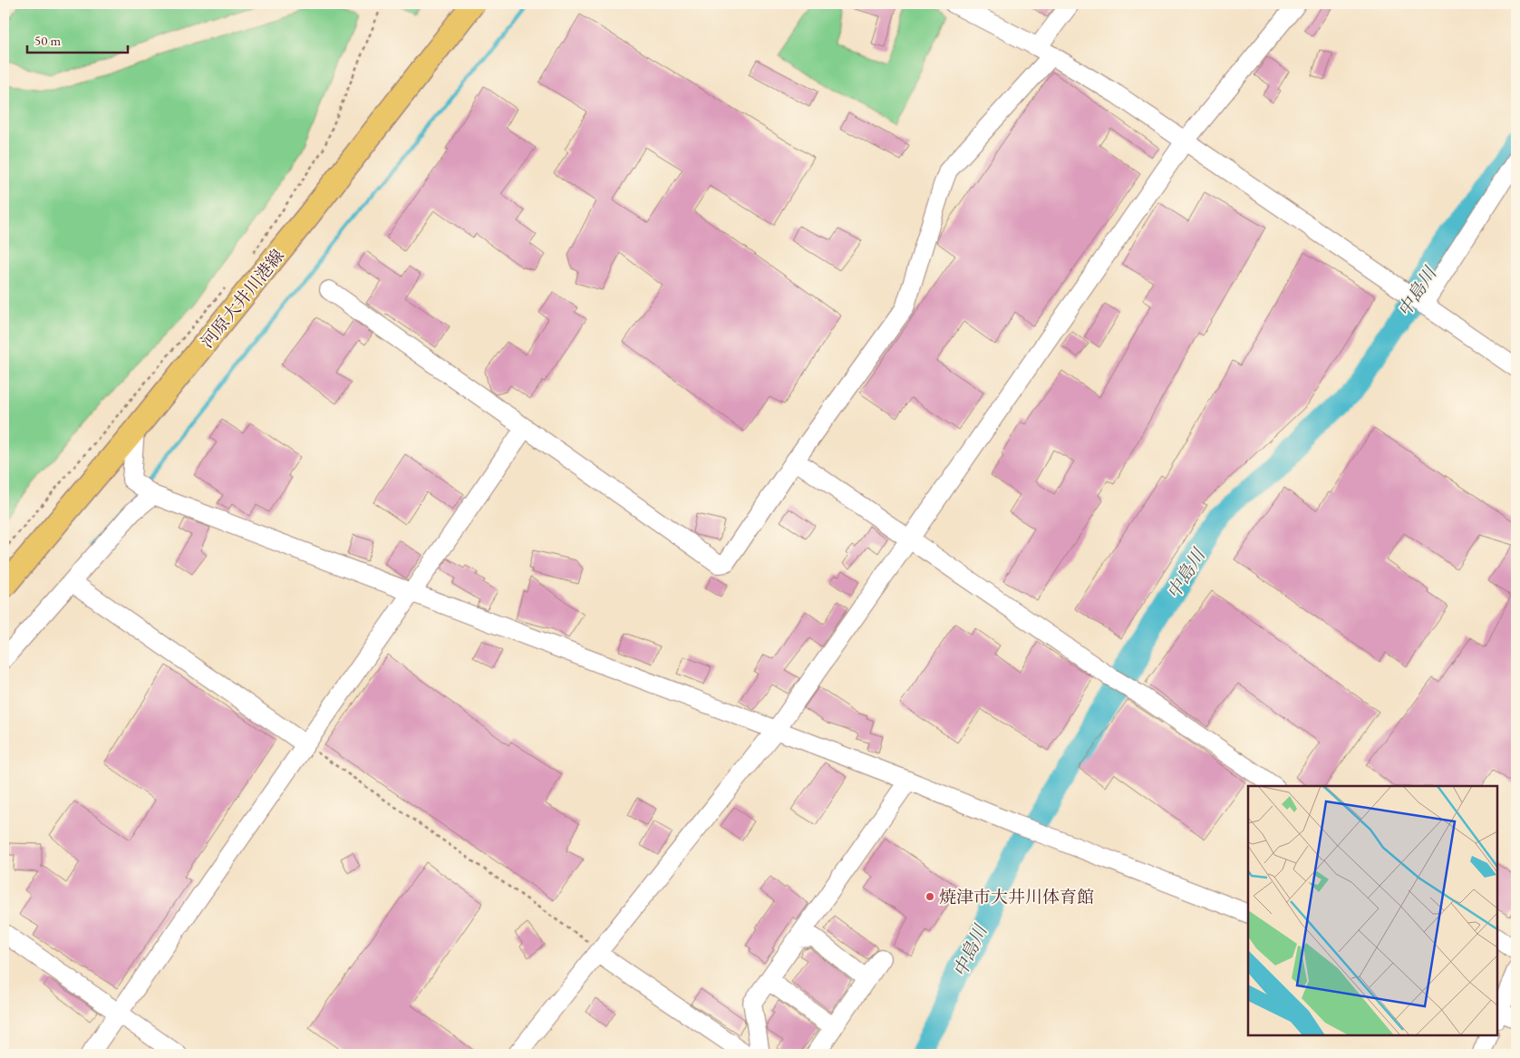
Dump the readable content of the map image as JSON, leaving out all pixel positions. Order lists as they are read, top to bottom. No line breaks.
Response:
{"streets":{"main road":["河原大井川港線"]},"water":["中島川"],"places":["焼津市大井川体育館"],"scale_bar":"50 m"}
